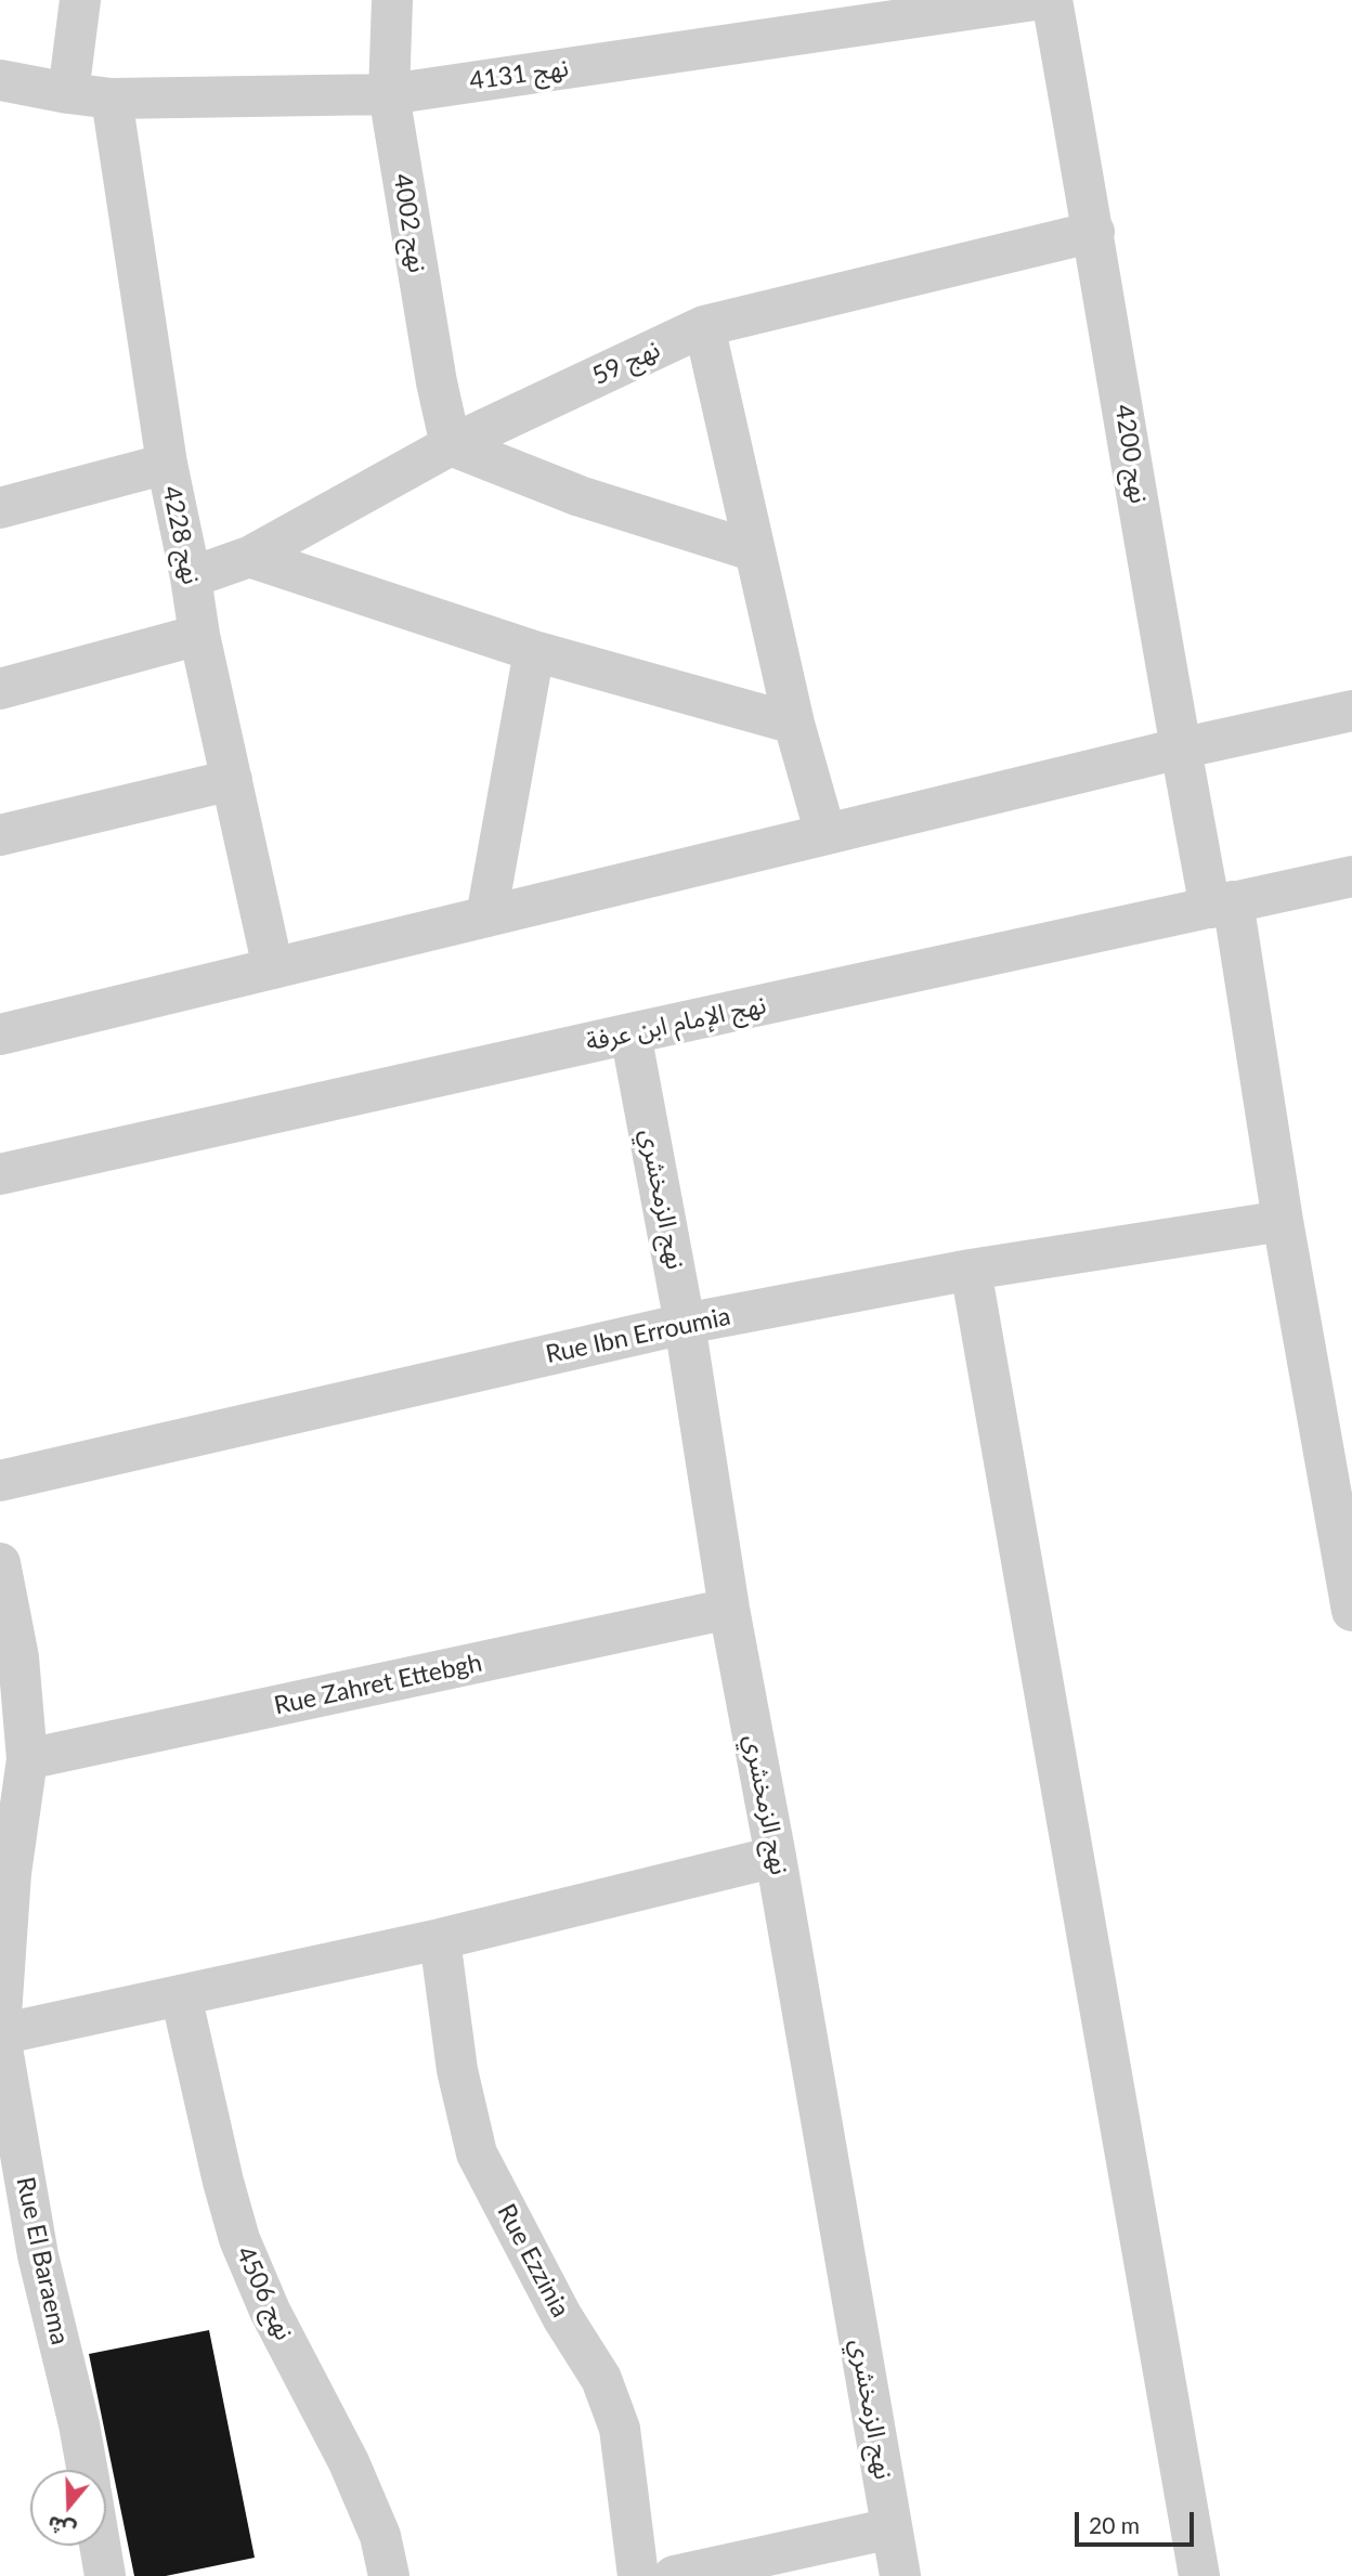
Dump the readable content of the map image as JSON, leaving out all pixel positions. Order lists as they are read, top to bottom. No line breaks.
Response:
{"streets":{"street":["نهج 4131","نهج 4002","نهج 59","نهج 4200","نهج 4228","نهج الإمام ابن عرفة","نهج الزمخشري","Rue Ibn Erroumia","Rue Zahret Ettebgh","Rue El Baraema","Rue Ezzinia","نهج 4506"]},"crossings":[["نهج 4131","نهج 4002"],["نهج 4131","نهج 4228"],["نهج 4002","نهج 59"],["نهج 59","نهج 4200"],["نهج 59","نهج 4228"],["نهج 4200","نهج الإمام ابن عرفة"],["نهج 4200","Rue Ibn Erroumia"],["نهج الإمام ابن عرفة","نهج الزمخشري"],["نهج الزمخشري","Rue Ibn Erroumia"],["نهج الزمخشري","Rue Zahret Ettebgh"],["Rue Zahret Ettebgh","Rue El Baraema"]],"scale_bar":"20 m","north":"bottom"}
